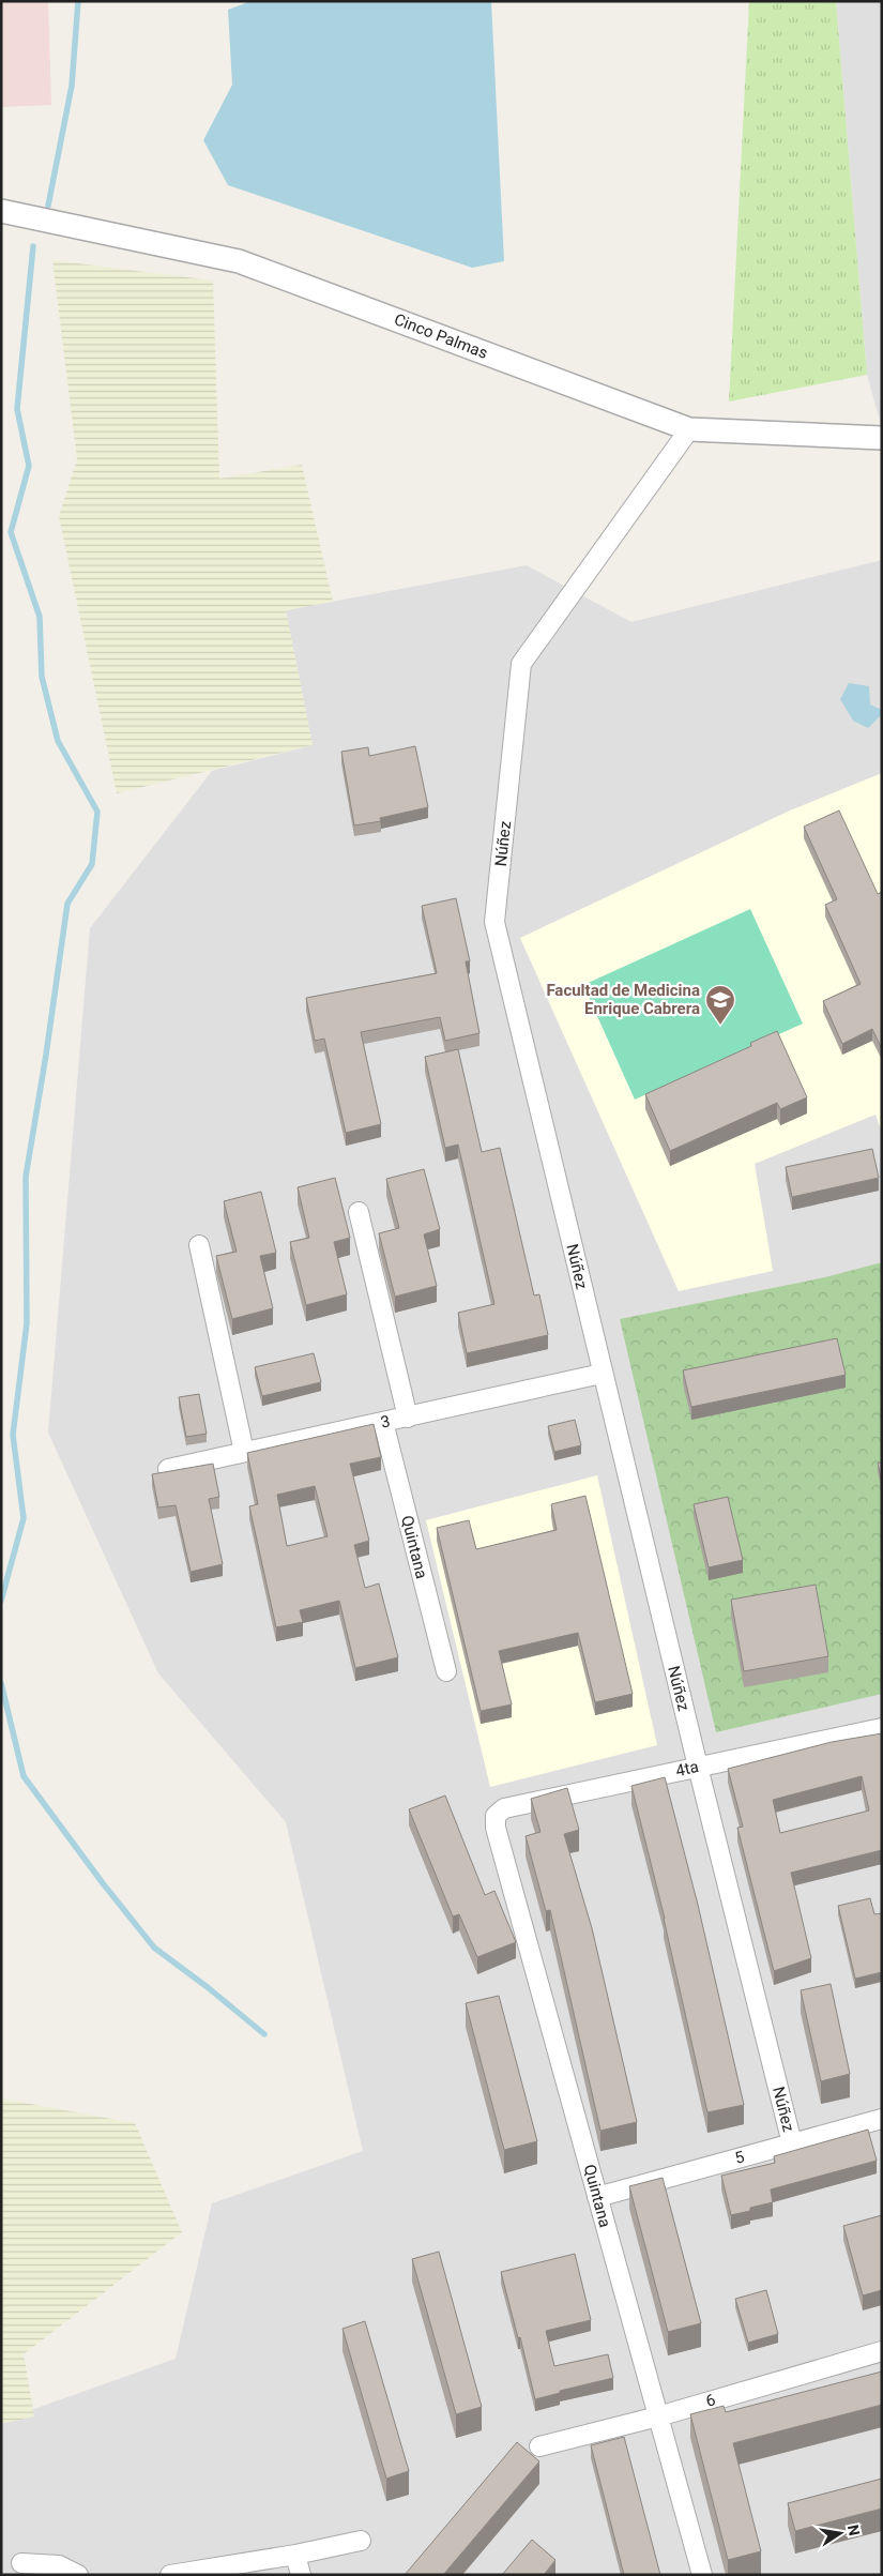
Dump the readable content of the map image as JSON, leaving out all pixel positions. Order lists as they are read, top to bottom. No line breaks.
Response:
{"streets":{"street":["Cinco Palmas","Núñez","3","Quintana","4ta","5","6"]},"crossings":[["Cinco Palmas","Núñez"],["Núñez","3"],["Núñez","4ta"],["Núñez","5"],["3","Quintana"],["Quintana","4ta"],["Quintana","5"],["Quintana","6"]],"places":{"school or university":["Facultad de Medicina Enrique Cabrera"]},"north":"right"}
